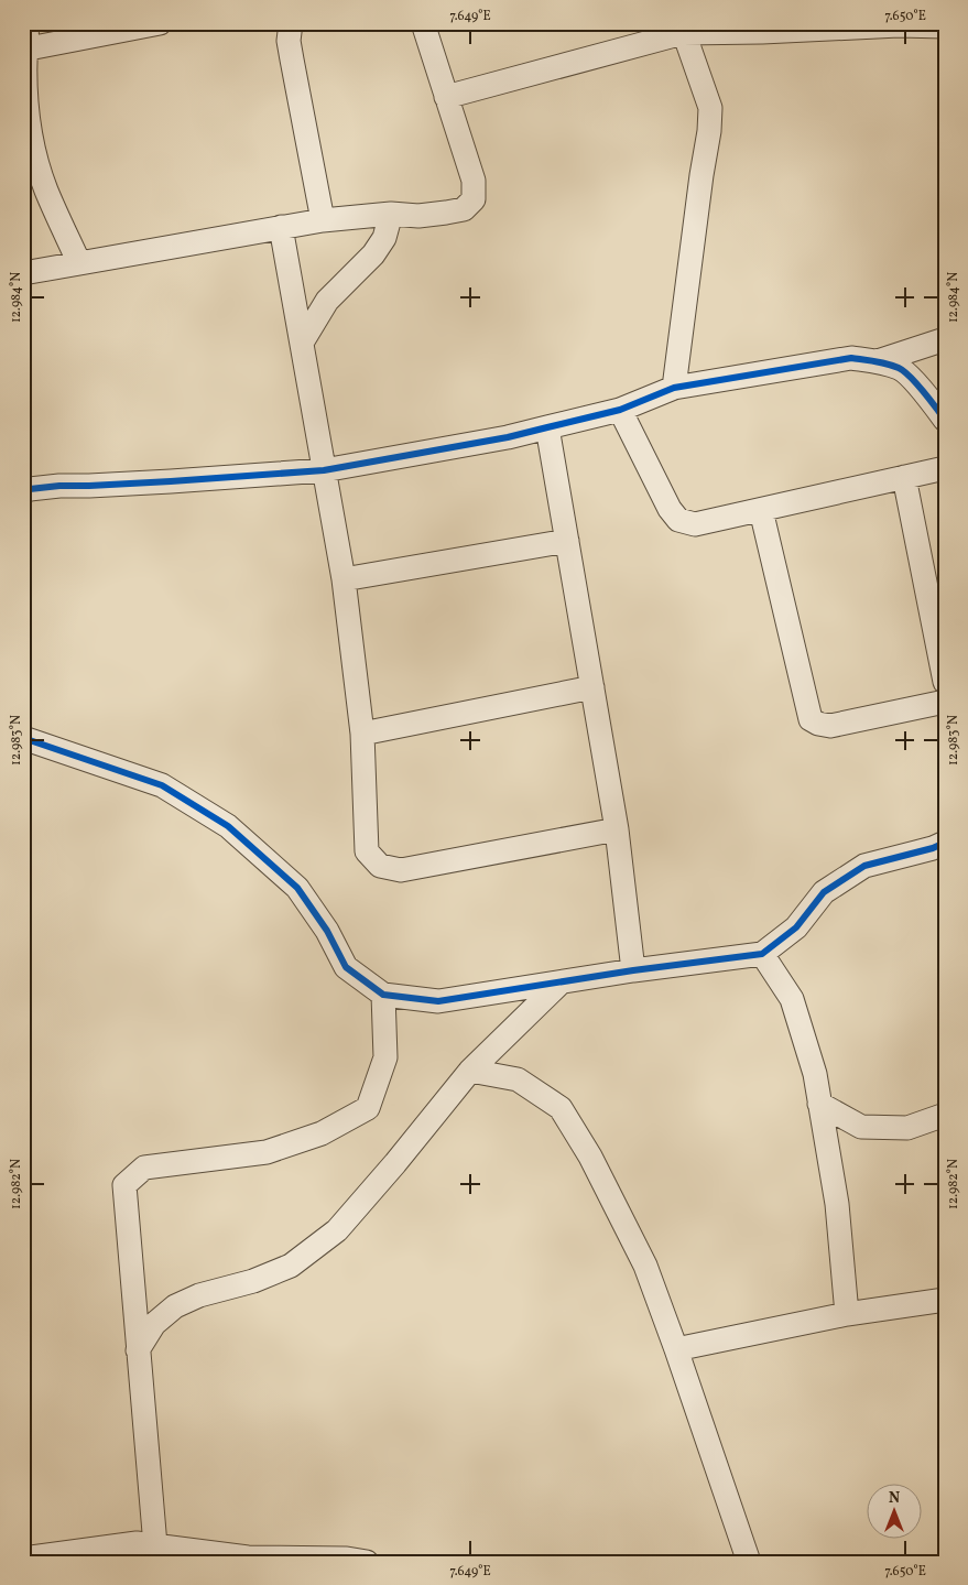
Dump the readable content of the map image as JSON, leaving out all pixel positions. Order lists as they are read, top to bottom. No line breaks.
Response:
{"north":"top","coordinates":["7.649°E","7.650°E","12.984°N","12.983°N","12.982°N"]}
